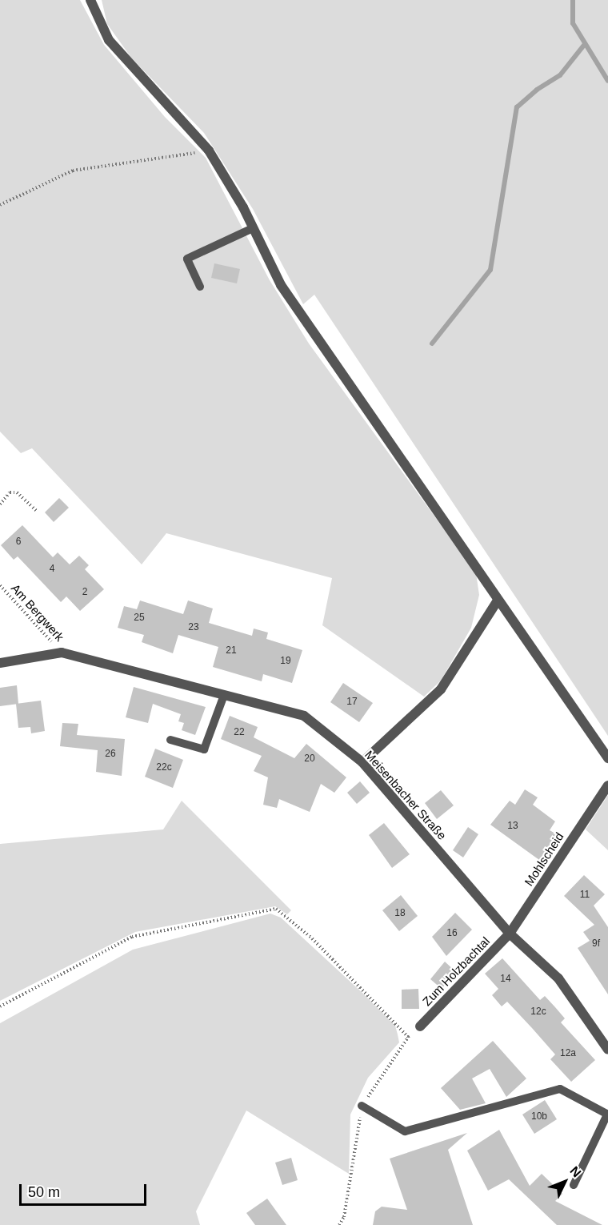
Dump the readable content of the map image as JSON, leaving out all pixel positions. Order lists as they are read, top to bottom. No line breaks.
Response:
{"streets":{"street":["Meisenbacher Straße","Mohlscheid","Zum Holzbachtal"],"path":["Am Bergwerk"]},"crossings":[["Am Bergwerk","Meisenbacher Straße"],["Meisenbacher Straße","Mohlscheid"],["Meisenbacher Straße","Zum Holzbachtal"],["Mohlscheid","Zum Holzbachtal"]],"house_numbers":["6","4","2","25","23","21","19","17","22","26","20","22c","13","11","18","16","9f","14","12c","12a","10b"],"scale_bar":"50 m","north":"top right"}
